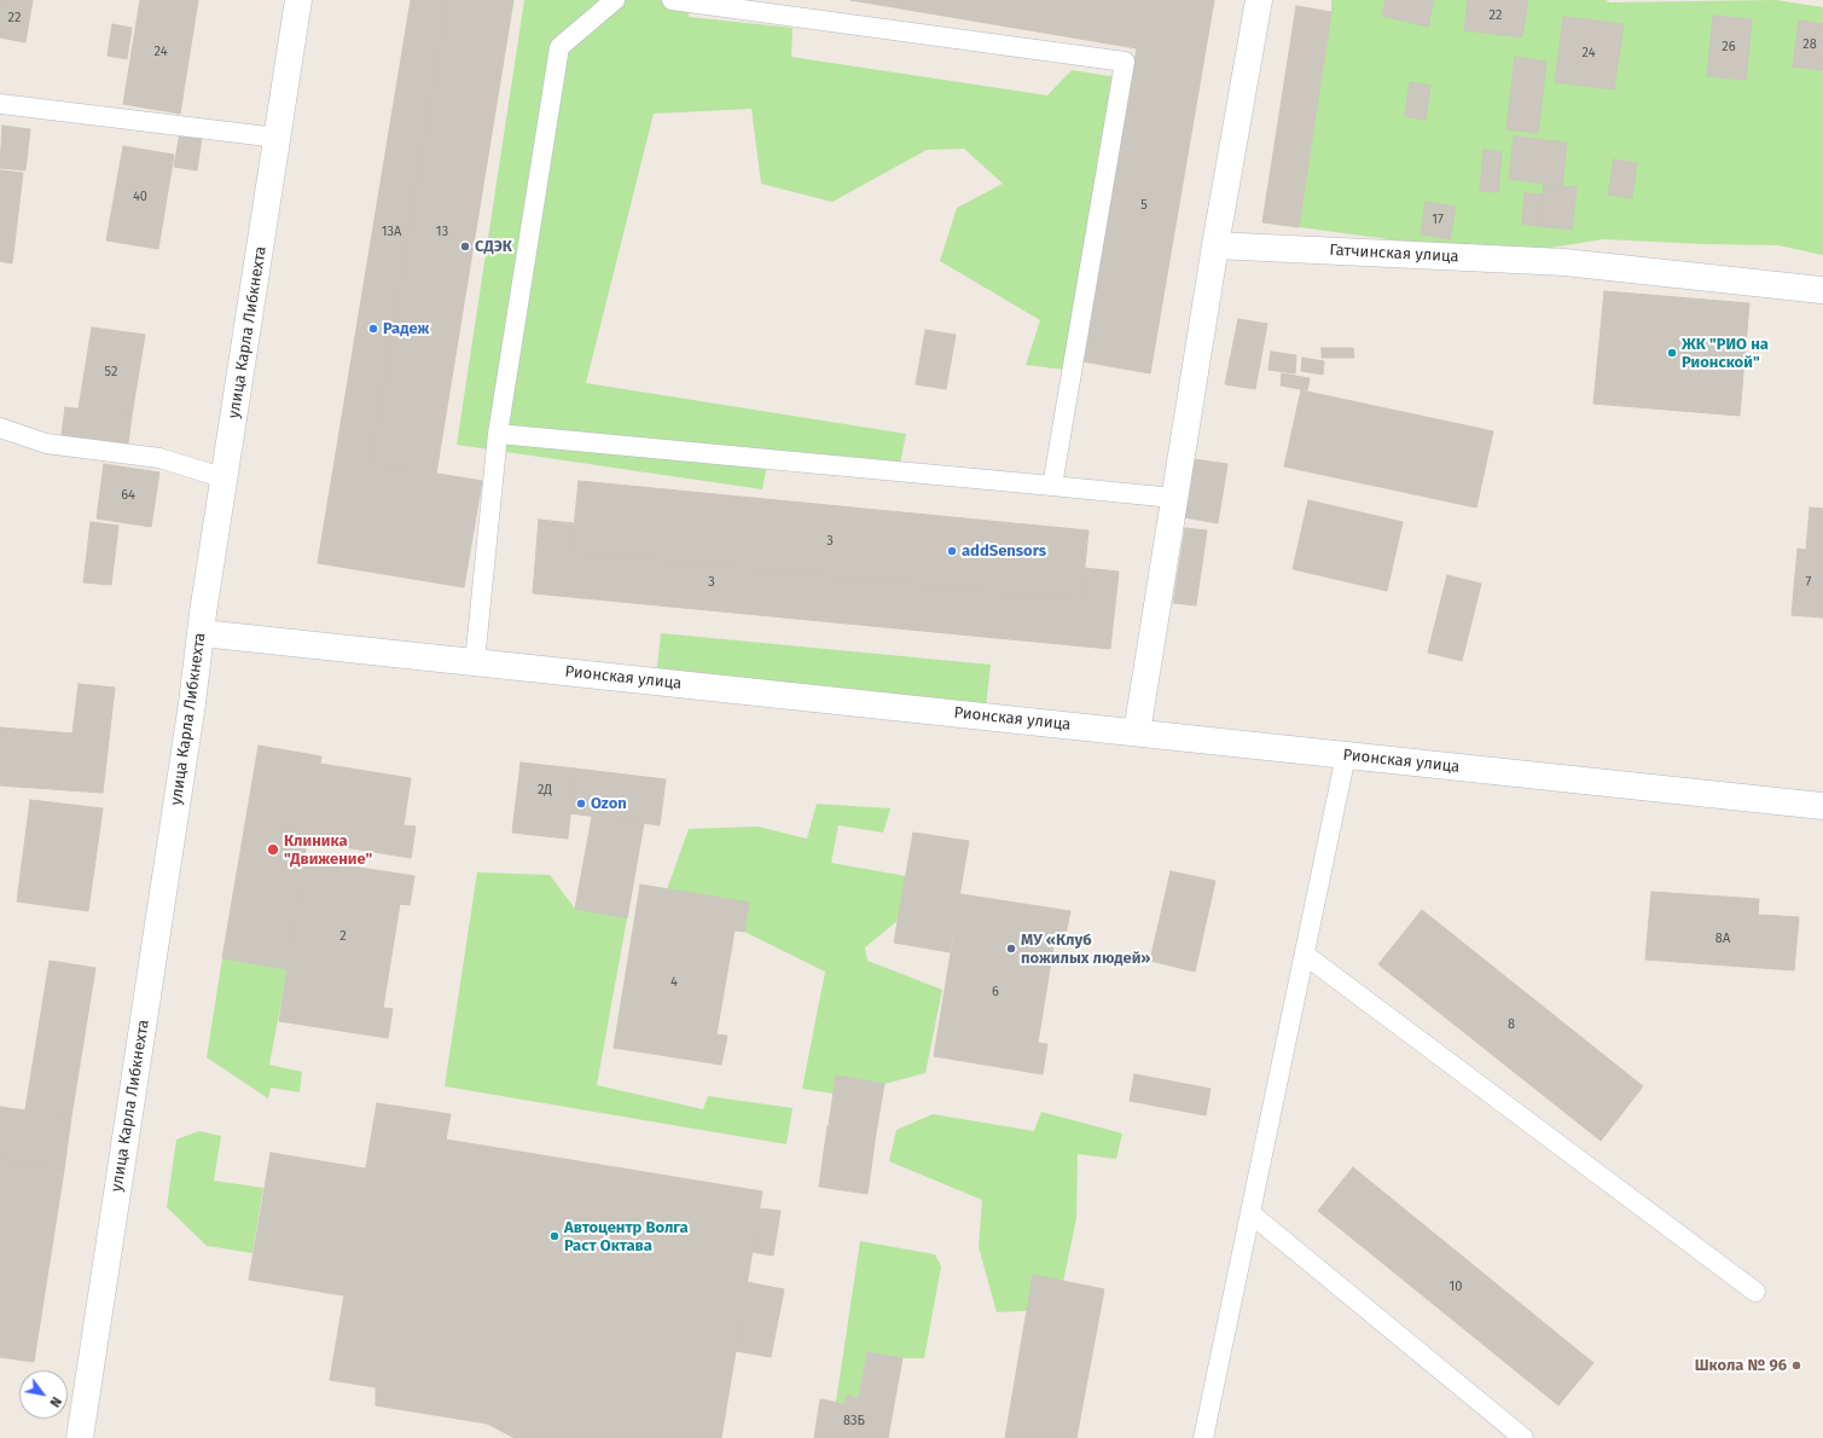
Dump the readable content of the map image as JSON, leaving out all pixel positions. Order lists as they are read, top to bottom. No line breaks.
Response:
{"streets":{"street":["Гатчинская улица","улица Карла Либкнехта","Рионская улица"]},"crossings":[["улица Карла Либкнехта","Рионская улица"]],"places":["СДЭК","Радеж","ЖК \"РИО на Рионской\"","addSensors","Ozon","Клиника \"Движение\"","МУ «Клуб пожилых людей»","Автоцентр Волга Раст Октава","Школа № 96"],"house_numbers":["22","22","28","26","24","24","40","5","17","13А","13","52","64","3","3","7","2Д","2","8А","4","6","8","10","83Б"],"north":"bottom right"}
